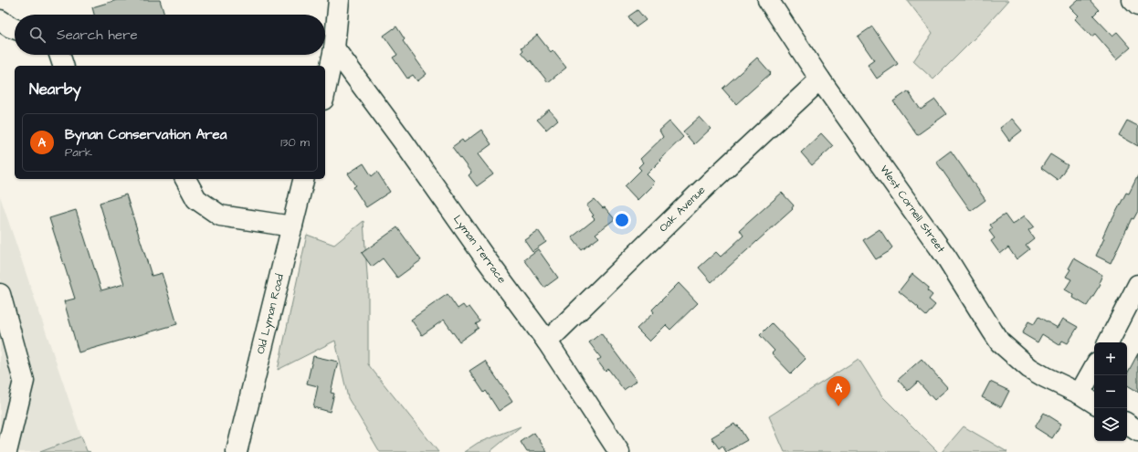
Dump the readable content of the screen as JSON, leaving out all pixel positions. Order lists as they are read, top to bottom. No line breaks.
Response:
{"streets":{"street":["Oak Avenue","West Cornell Street","Lyman Terrace","Old Lyman Road"]},"crossings":[["Oak Avenue","West Cornell Street"],["Oak Avenue","Lyman Terrace"]],"page":{"search":"Search here","heading":"Nearby","list":[{"mark":"A","name":"Bynan Conservation Area","note":"Park","value":"130 m"}],"map_buttons":["+","−"],"pins":"A"}}
